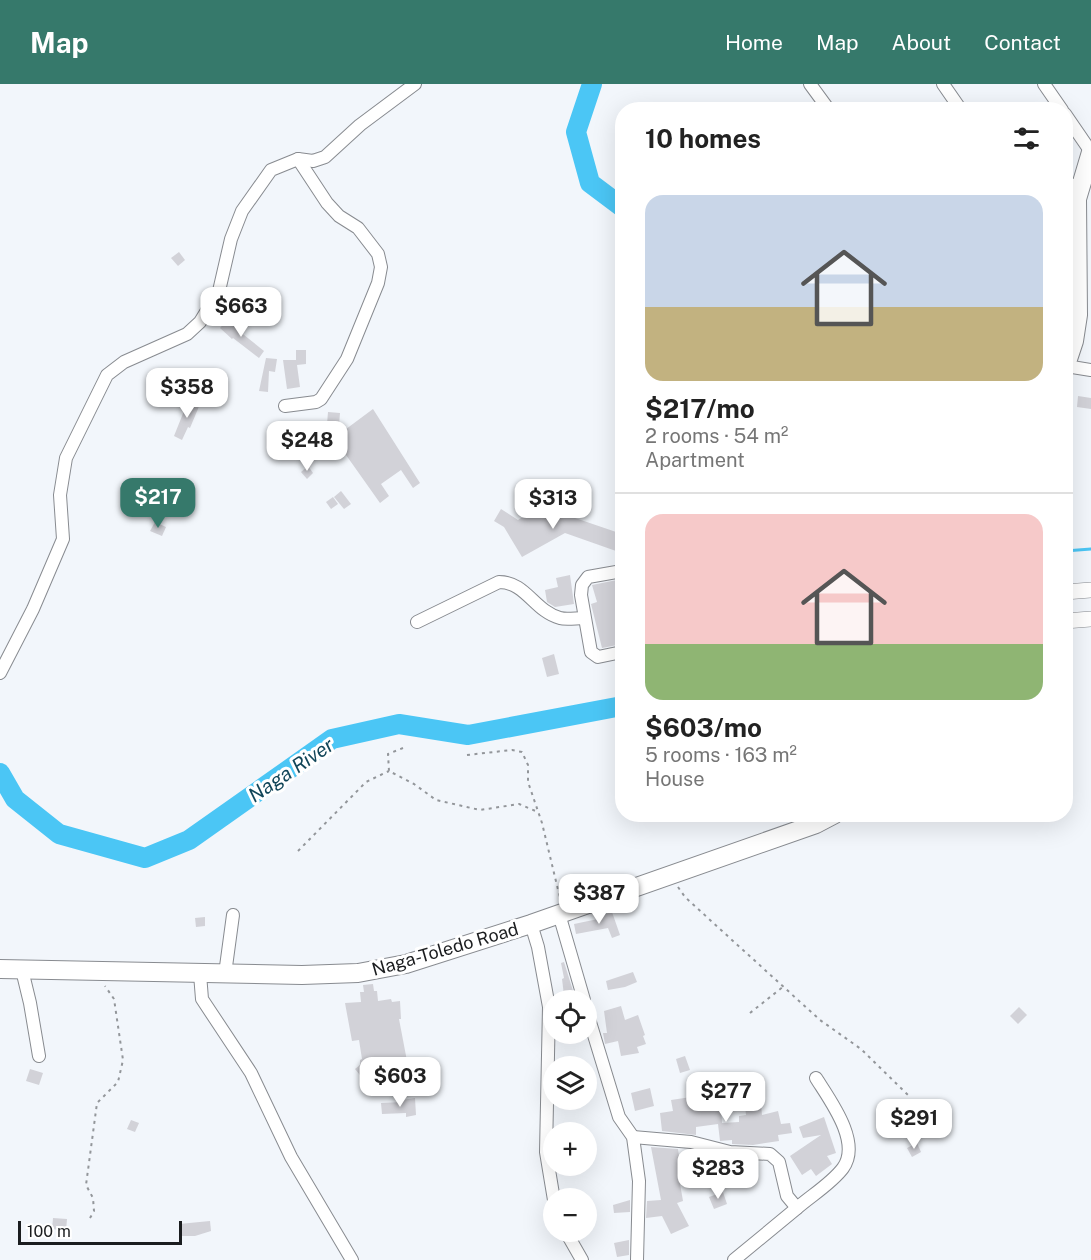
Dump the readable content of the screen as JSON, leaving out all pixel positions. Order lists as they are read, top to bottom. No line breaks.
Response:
{"streets":{"highway":["Naga-Toledo Road"]},"water":["Naga River"],"scale_bar":"100 m","page":{"header":"Map","nav":["Home","Map","About","Contact"],"heading":"10 homes","list":[{"name":"$217/mo","note":"2 rooms · 54 m² · Apartment"},{"name":"$603/mo","note":"5 rooms · 163 m² · House"}],"price":["$663","$358","$248","$217","$313","$387","$603","$277","$291","$283"],"map_buttons":["+","−"],"scale":"100 m"}}
